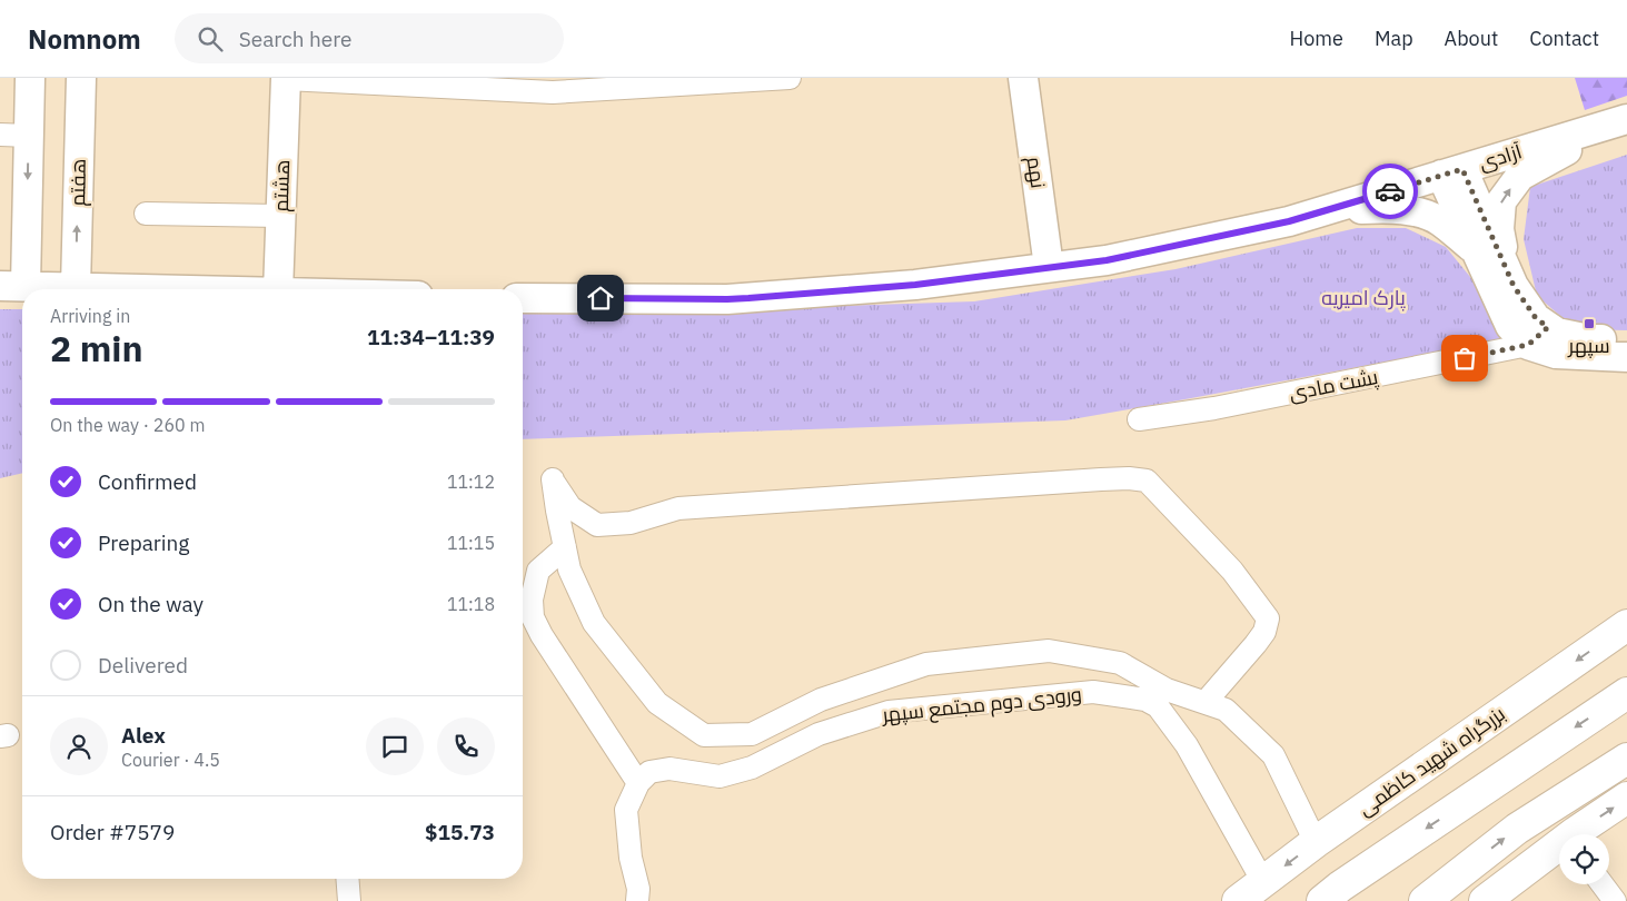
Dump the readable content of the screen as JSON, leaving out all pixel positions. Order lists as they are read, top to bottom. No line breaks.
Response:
{"streets":{"main road":["بزرگراه شهید کاظمی"],"street":["آزادی","نهم","هفتم","هشتم","پشت مادی","ورودی دوم مجتمع سپهر"]},"crossings":[["آزادی","نهم"],["ورودی دوم مجتمع سپهر","بزرگراه شهید کاظمی"]],"parks":["پارک امیریه"],"places":{"transit":["سپهر"]},"page":{"header":"Nomnom","search":"Search here","nav":["Home","Map","About","Contact"],"heading":["2 min","Arriving in","11:34–11:39"],"panel":["Alex","Courier · 4.5","Order #7579","$15.73"],"bar":"On the way · 260 m","list":[["Confirmed","11:12"],["Preparing","11:15"],["On the way","11:18"],"Delivered"]}}
